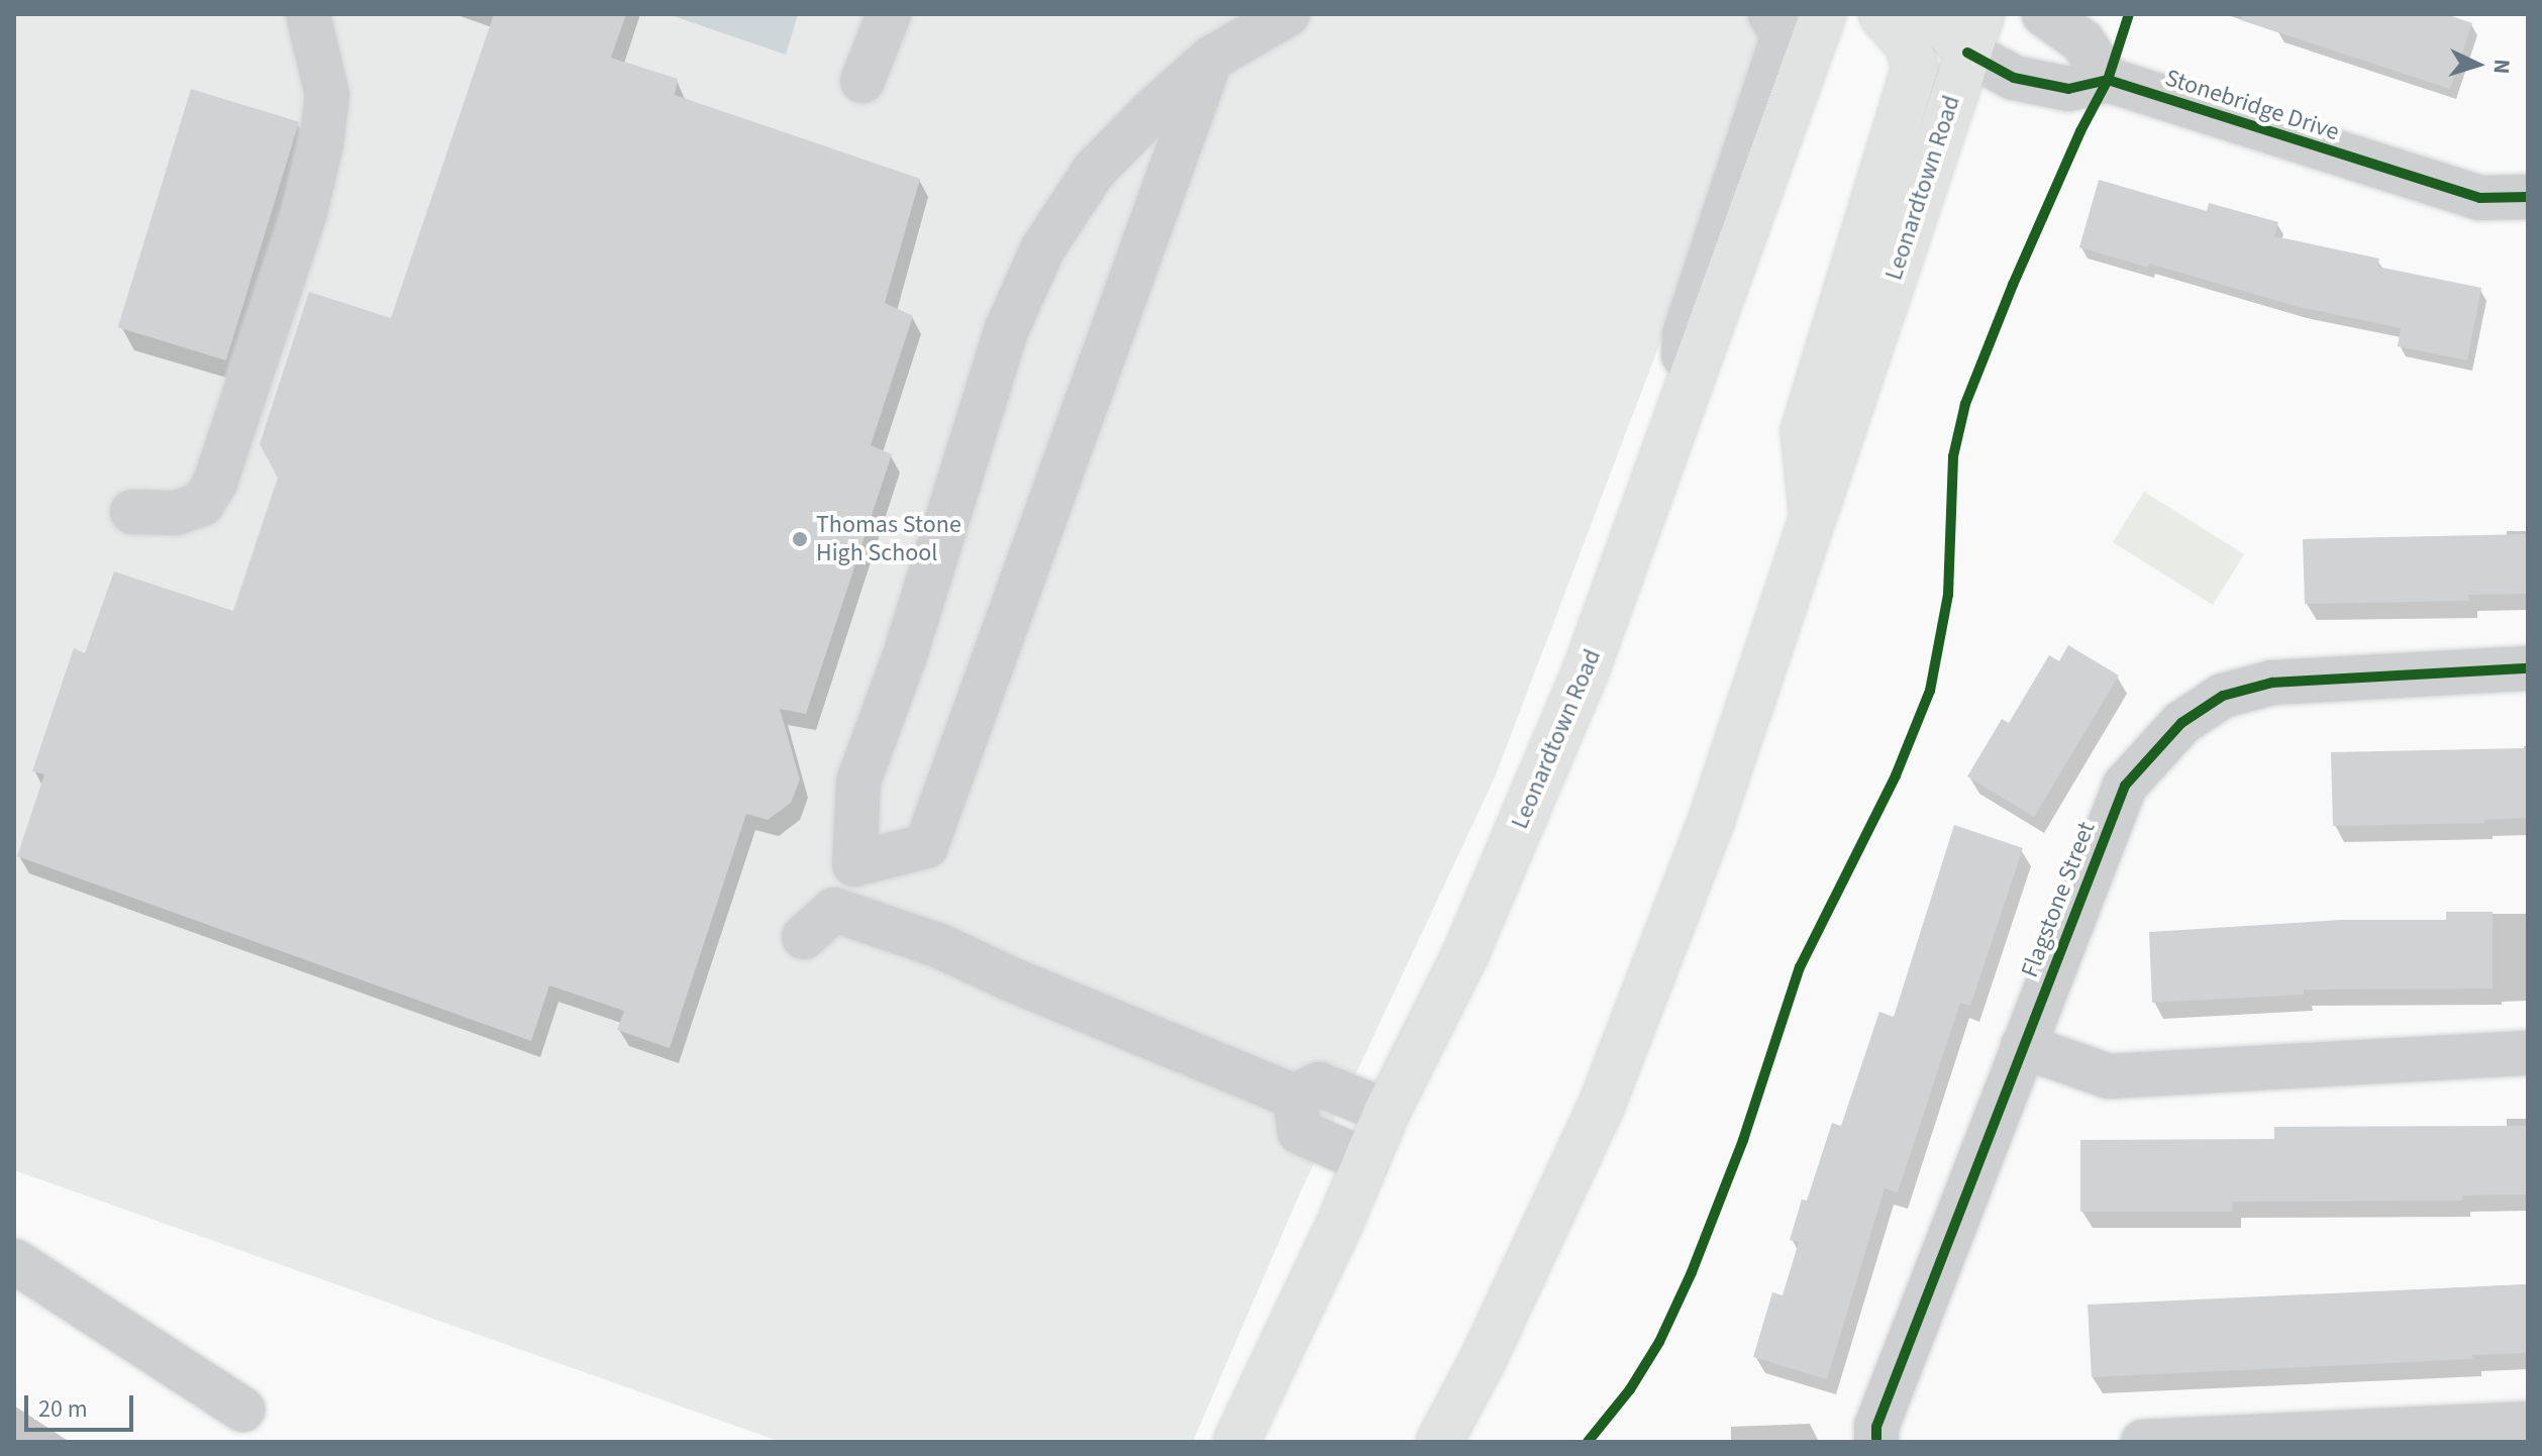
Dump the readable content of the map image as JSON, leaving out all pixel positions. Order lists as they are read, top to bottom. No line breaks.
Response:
{"streets":{"highway":["Leonardtown Road"],"street":["Stonebridge Drive","Flagstone Street"]},"places":["Thomas Stone High School"],"scale_bar":"20 m","north":"right"}
